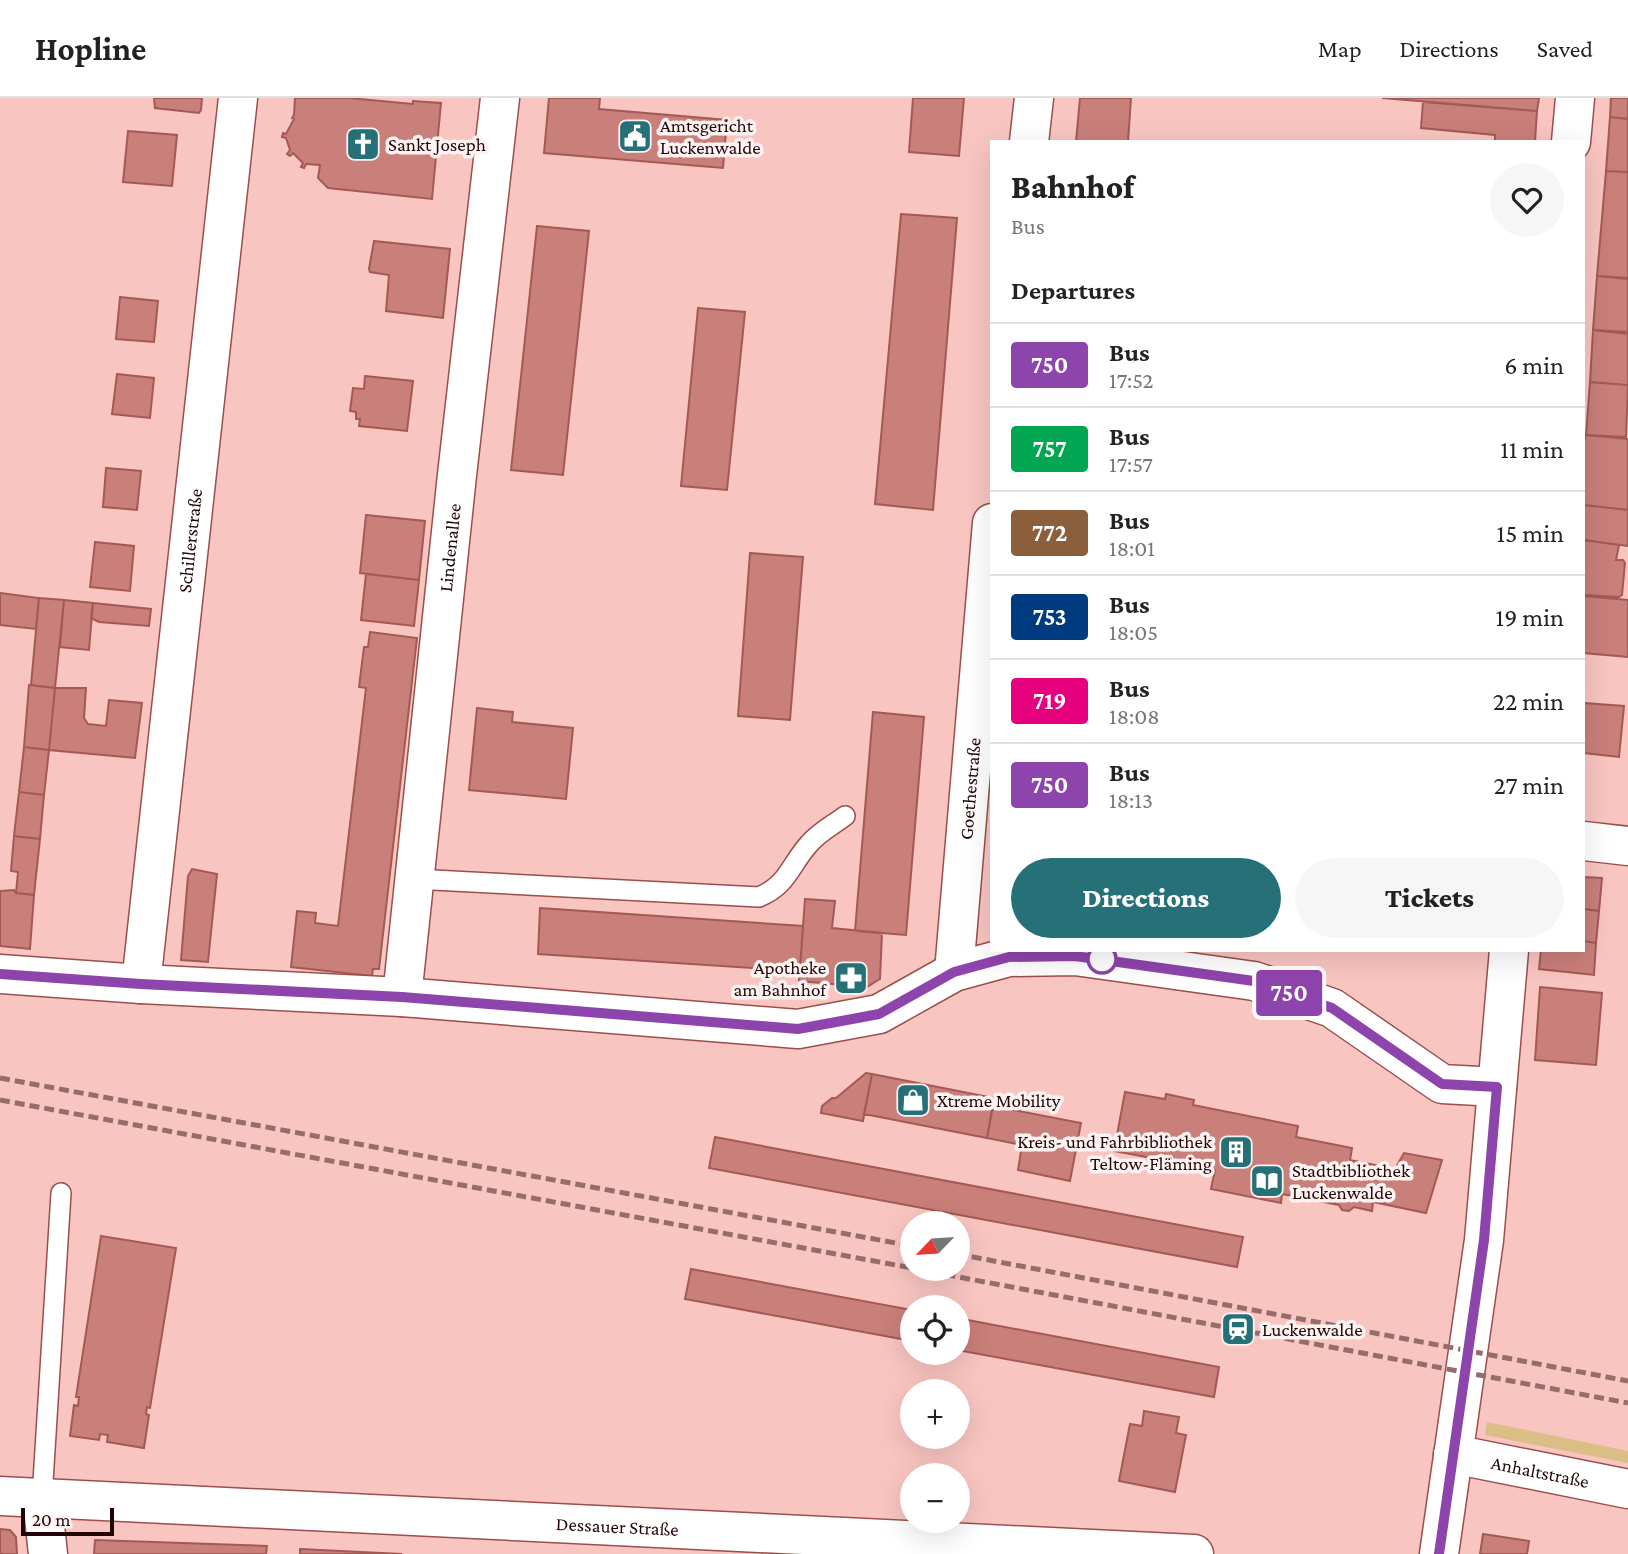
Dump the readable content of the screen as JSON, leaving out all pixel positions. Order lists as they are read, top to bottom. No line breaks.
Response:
{"streets":{"street":["Schillerstraße","Lindenallee","Goethestraße","Anhaltstraße","Dessauer Straße"]},"places":{"public building":["Amtsgericht Luckenwalde"],"church":["Sankt Joseph"],"pharmacy":["Apotheke am Bahnhof"],"shop":["Xtreme Mobility"],"building":["Kreis- und Fahrbibliothek Teltow-Fläming"],"library":["Stadtbibliothek Luckenwalde"],"station":["Luckenwalde"]},"lines":["bus line 750"],"scale_bar":"20 m","north":"bottom left","page":{"header":"Hopline","nav":["Map","Directions","Saved"],"on_map":"750","heading":[["Bahnhof","Bus"],"Departures"],"list":[{"mark":"750","name":"Bus","note":"17:52","value":"6 min"},{"mark":"757","name":"Bus","note":"17:57","value":"11 min"},{"mark":"772","name":"Bus","note":"18:01","value":"15 min"},{"mark":"753","name":"Bus","note":"18:05","value":"19 min"},{"mark":"719","name":"Bus","note":"18:08","value":"22 min"},{"mark":"750","name":"Bus","note":"18:13","value":"27 min"}],"buttons":["Directions","Tickets"],"map_buttons":["+","−"],"scale":"20 m"}}
